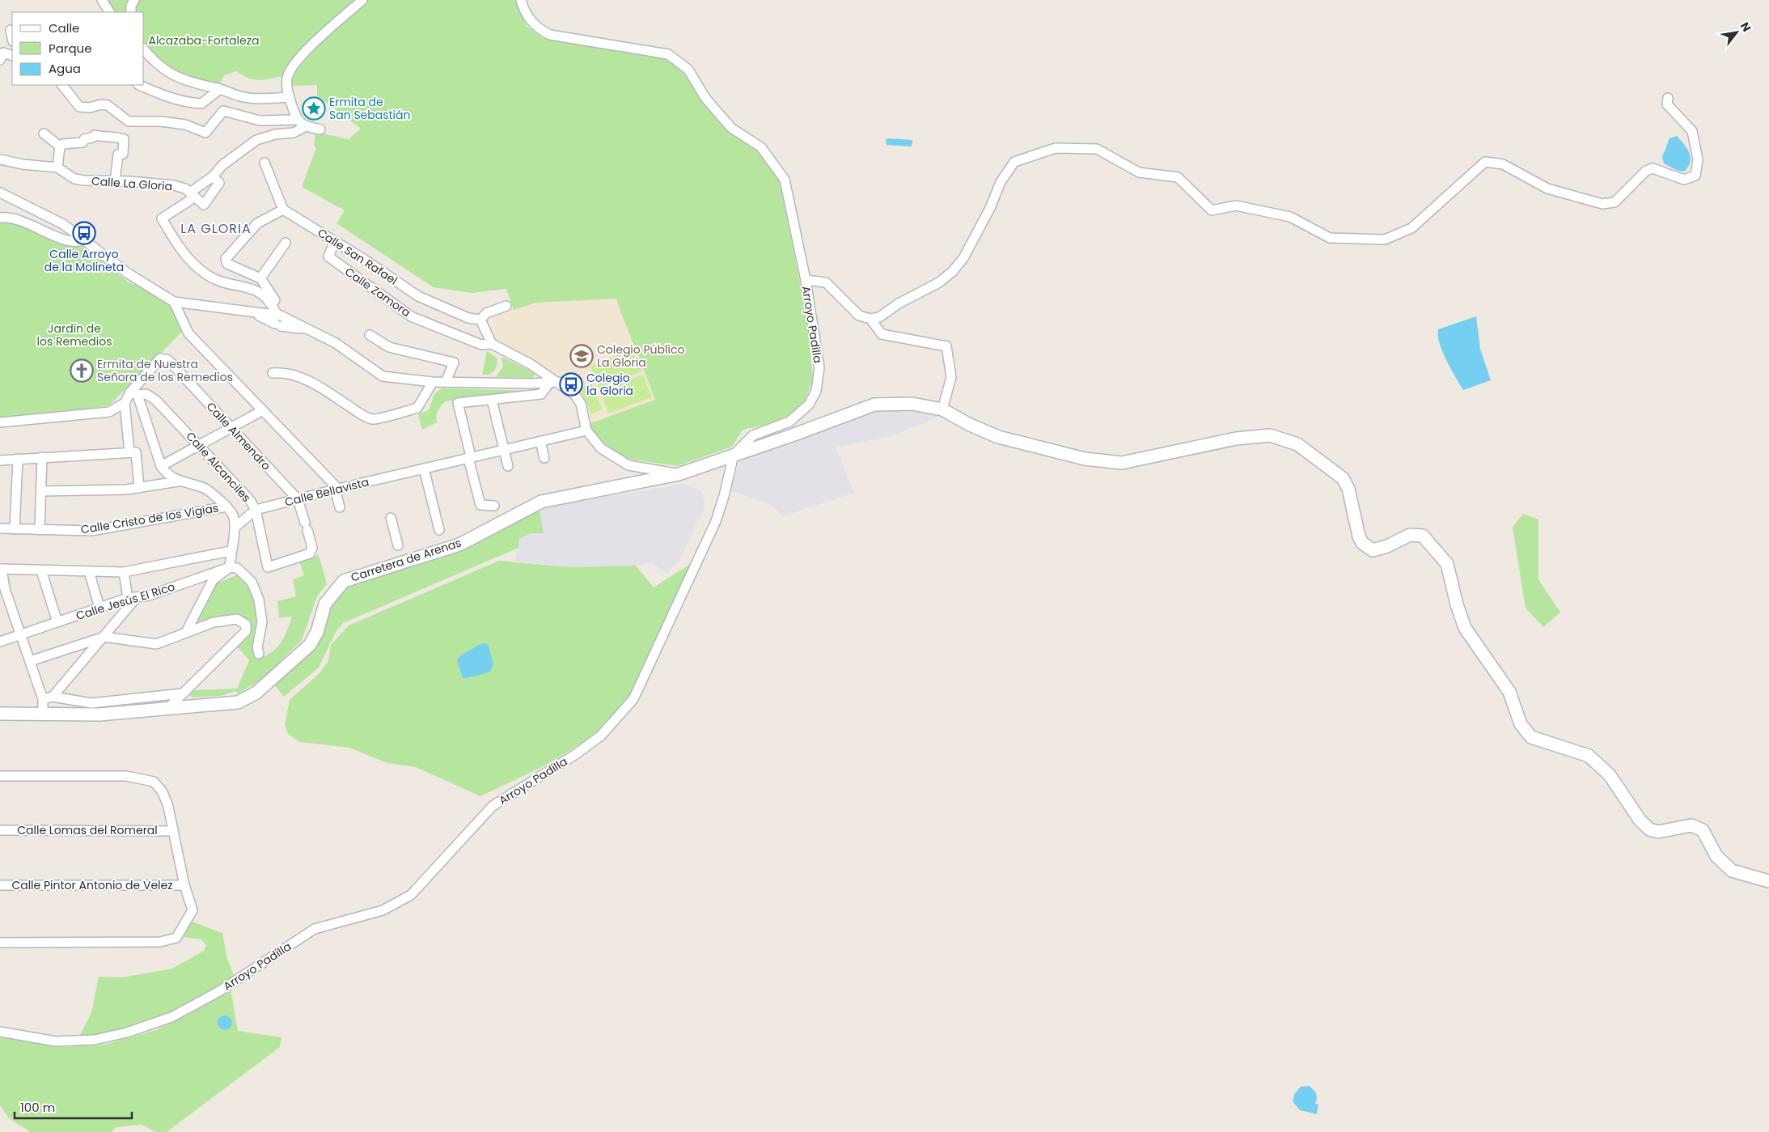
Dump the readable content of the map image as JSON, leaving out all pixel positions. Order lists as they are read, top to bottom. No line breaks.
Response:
{"streets":{"street":["Calle La Gloria","Calle San Rafael","Calle Zamora","Arroyo Padilla","Calle Almendro","Calle Alcanciles","Calle Bellavista","Calle Cristo de los Vigías","Carretera de Arenas","Calle Jesús El Rico","Calle Lomas del Romeral","Calle Pintor Antonio de Velez"]},"crossings":[["Calle San Rafael","Calle Zamora"],["Arroyo Padilla","Carretera de Arenas"],["Calle Almendro","Calle Alcanciles"],["Calle Almendro","Calle Bellavista"],["Calle Alcanciles","Calle Bellavista"]],"districts":["LA GLORIA"],"parks":["Alcazaba-Fortaleza","Jardín de los Remedios"],"places":{"place":["Ermita de San Sebastián"],"bus stop":["Calle Arroyo de la Molineta","Colegio la Gloria"],"school or university":["Colegio Público La Gloria"],"church":["Ermita de Nuestra Señora de los Remedios"]},"legend":["Calle","Parque","Agua"],"scale_bar":"100 m","north":"top right"}
